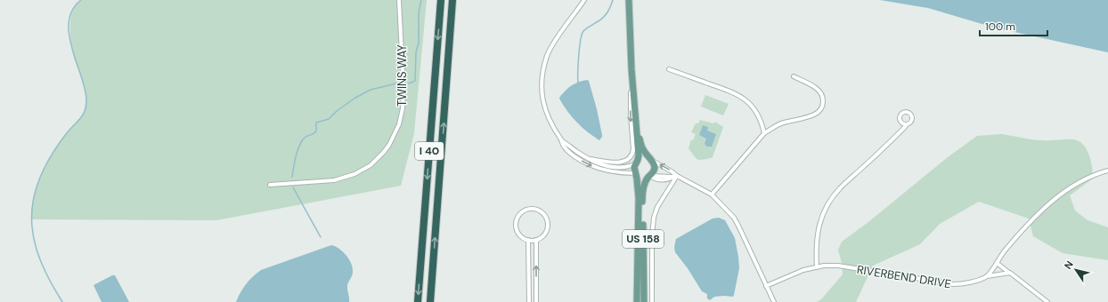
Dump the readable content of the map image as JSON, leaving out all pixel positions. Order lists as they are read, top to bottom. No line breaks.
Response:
{"streets":{"highway":["I 40"],"main road":["US 158"],"street":["TWINS WAY","RIVERBEND DRIVE"]},"scale_bar":"100 m","north":"top left"}
